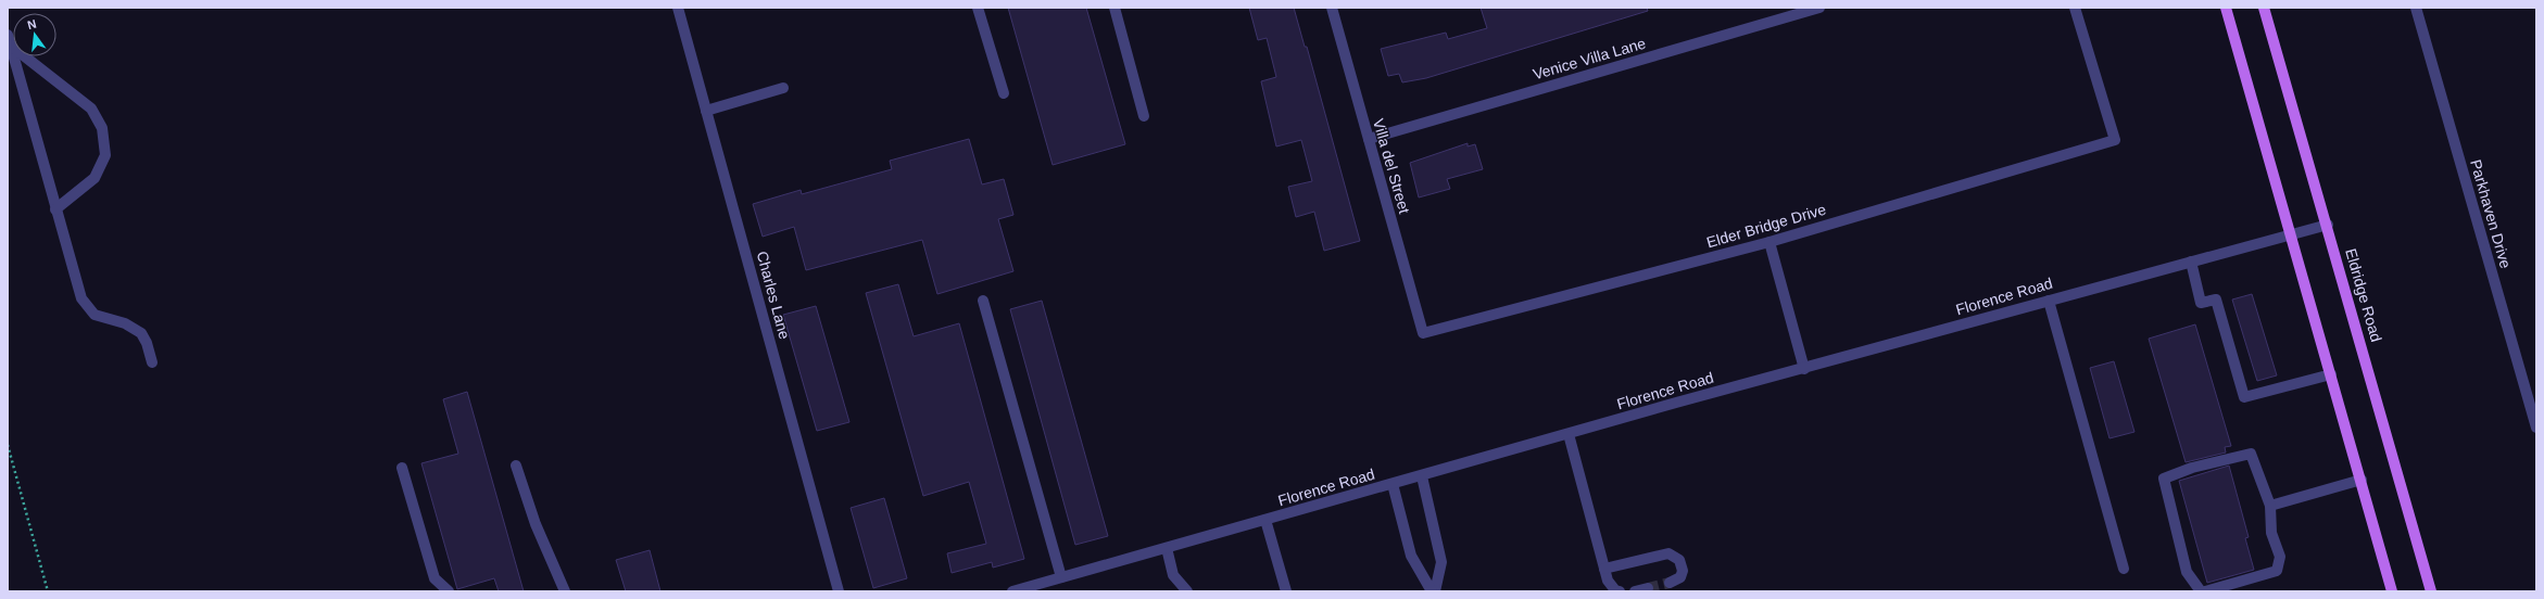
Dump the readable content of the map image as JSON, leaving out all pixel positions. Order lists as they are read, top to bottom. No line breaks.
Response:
{"streets":{"main road":["Eldridge Road"],"street":["Venice Villa Lane","Villa del Street","Parkhaven Drive","Elder Bridge Drive","Charles Lane","Florence Road"]},"crossings":[["Venice Villa Lane","Villa del Street"],["Villa del Street","Elder Bridge Drive"],["Eldridge Road","Florence Road"]],"north":"top"}
